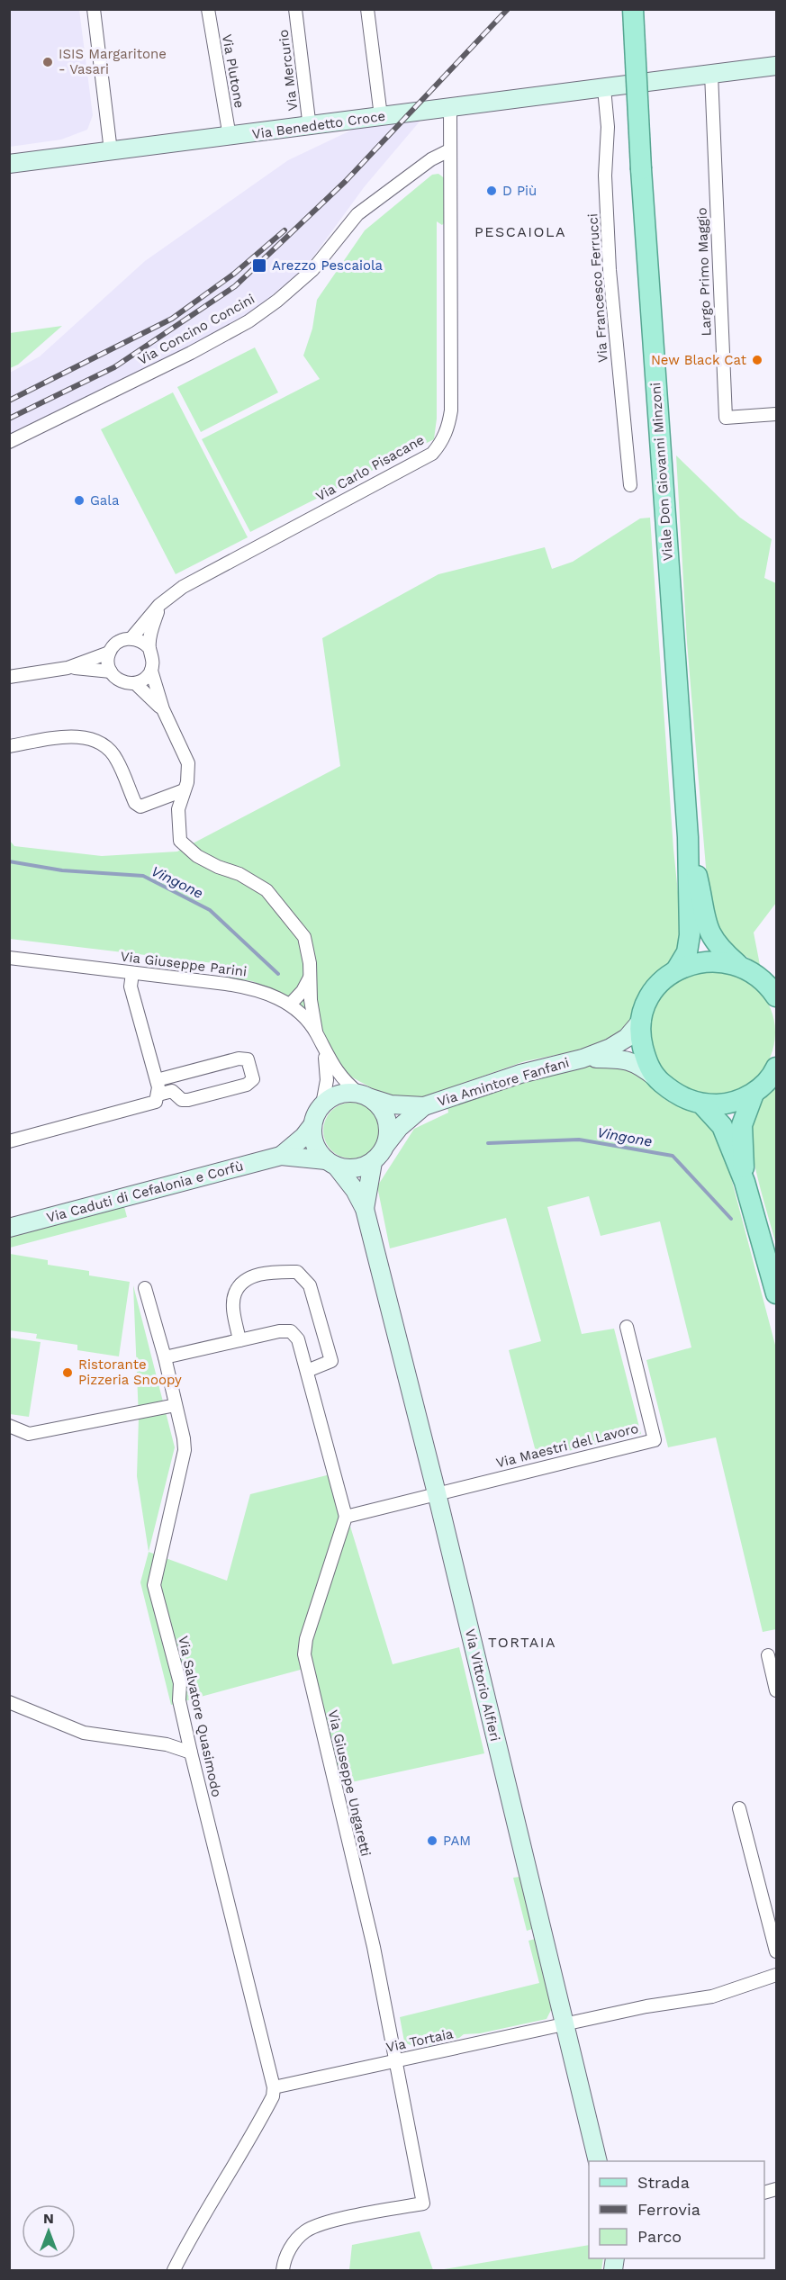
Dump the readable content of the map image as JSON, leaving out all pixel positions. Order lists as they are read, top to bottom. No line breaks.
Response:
{"streets":{"main road":["Viale Don Giovanni Minzoni"],"street":["Via Mercurio","Via Plutone","Via Benedetto Croce","Largo Primo Maggio","Via Francesco Ferrucci","Via Concino Concini","Via Carlo Pisacane","Via Giuseppe Parini","Via Amintore Fanfani","Via Caduti di Cefalonia e Corfù","Via Maestri del Lavoro","Via Vittorio Alfieri","Via Salvatore Quasimodo","Via Giuseppe Ungaretti","Via Tortaia"]},"crossings":[["Via Mercurio","Via Benedetto Croce"],["Via Plutone","Via Benedetto Croce"],["Via Benedetto Croce","Largo Primo Maggio"],["Via Benedetto Croce","Via Francesco Ferrucci"],["Via Benedetto Croce","Via Carlo Pisacane"],["Via Concino Concini","Via Carlo Pisacane"],["Via Giuseppe Parini","Via Amintore Fanfani"],["Via Giuseppe Parini","Via Caduti di Cefalonia e Corfù"],["Via Giuseppe Parini","Via Vittorio Alfieri"],["Via Amintore Fanfani","Via Caduti di Cefalonia e Corfù"],["Via Amintore Fanfani","Via Vittorio Alfieri"],["Via Caduti di Cefalonia e Corfù","Via Vittorio Alfieri"],["Via Maestri del Lavoro","Via Vittorio Alfieri"],["Via Vittorio Alfieri","Via Tortaia"],["Via Salvatore Quasimodo","Via Tortaia"],["Via Giuseppe Ungaretti","Via Tortaia"]],"districts":["PESCAIOLA","TORTAIA"],"water":["Vingone"],"places":{"other":["ISIS Margaritone - Vasari","D Più","New Black Cat","Gala","Ristorante Pizzeria Snoopy","PAM"],"transit":["Arezzo Pescaiola"]},"legend":["Strada","Ferrovia","Parco"],"north":"top"}
